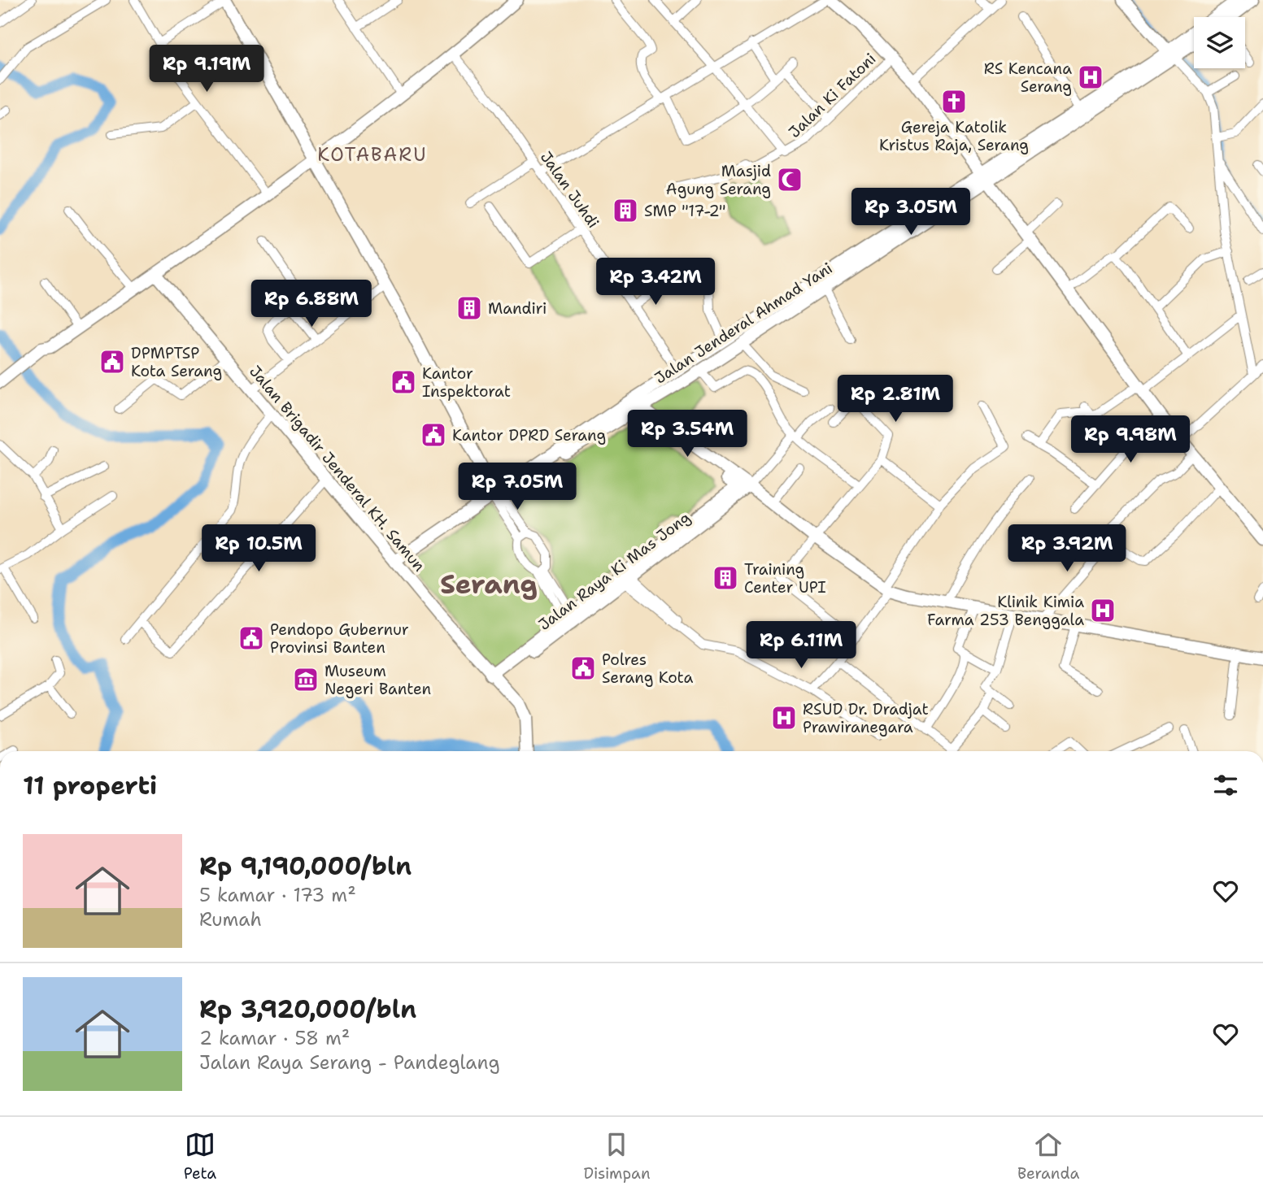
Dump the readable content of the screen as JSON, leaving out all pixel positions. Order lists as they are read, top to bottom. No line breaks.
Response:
{"streets":{"main road":["Jalan Jenderal Ahmad Yani","Jalan Brigadir Jenderal KH. Samun","Jalan Raya Ki Mas Jong"],"street":["Jalan Ki Fatoni","Jalan Juhdi"]},"crossings":[["Jalan Juhdi","Jalan Jenderal Ahmad Yani"],["Jalan Jenderal Ahmad Yani","Jalan Brigadir Jenderal KH. Samun"],["Jalan Brigadir Jenderal KH. Samun","Jalan Raya Ki Mas Jong"]],"districts":["KOTABARU","Serang"],"places":{"hospital":["RS Kencana Serang","Klinik Kimia Farma 253 Benggala","RSUD Dr. Dradjat Prawiranegara"],"church":["Gereja Katolik Kristus Raja, Serang"],"mosque":["Masjid Agung Serang"],"building":["SMP \"17-2\"","Mandiri","Training Center UPI"],"public building":["DPMPTSP Kota Serang","Kantor Inspektorat","Kantor DPRD Serang","Pendopo Gubernur Provinsi Banten","Polres Serang Kota"],"museum":["Museum Negeri Banten"]},"page":{"price":["Rp 9.19M","Rp 3.05M","Rp 3.42M","Rp 6.88M","Rp 2.81M","Rp 3.54M","Rp 9.98M","Rp 7.05M","Rp 10.5M","Rp 3.92M","Rp 6.11M"],"heading":"11 properti","list":[{"name":"Rp 9,190,000/bln","note":"5 kamar · 173 m² · Rumah"},{"name":"Rp 3,920,000/bln","note":"2 kamar · 58 m² · Jalan Raya Serang - Pandeglang"}],"tabs":["Peta","Disimpan","Beranda"]}}
